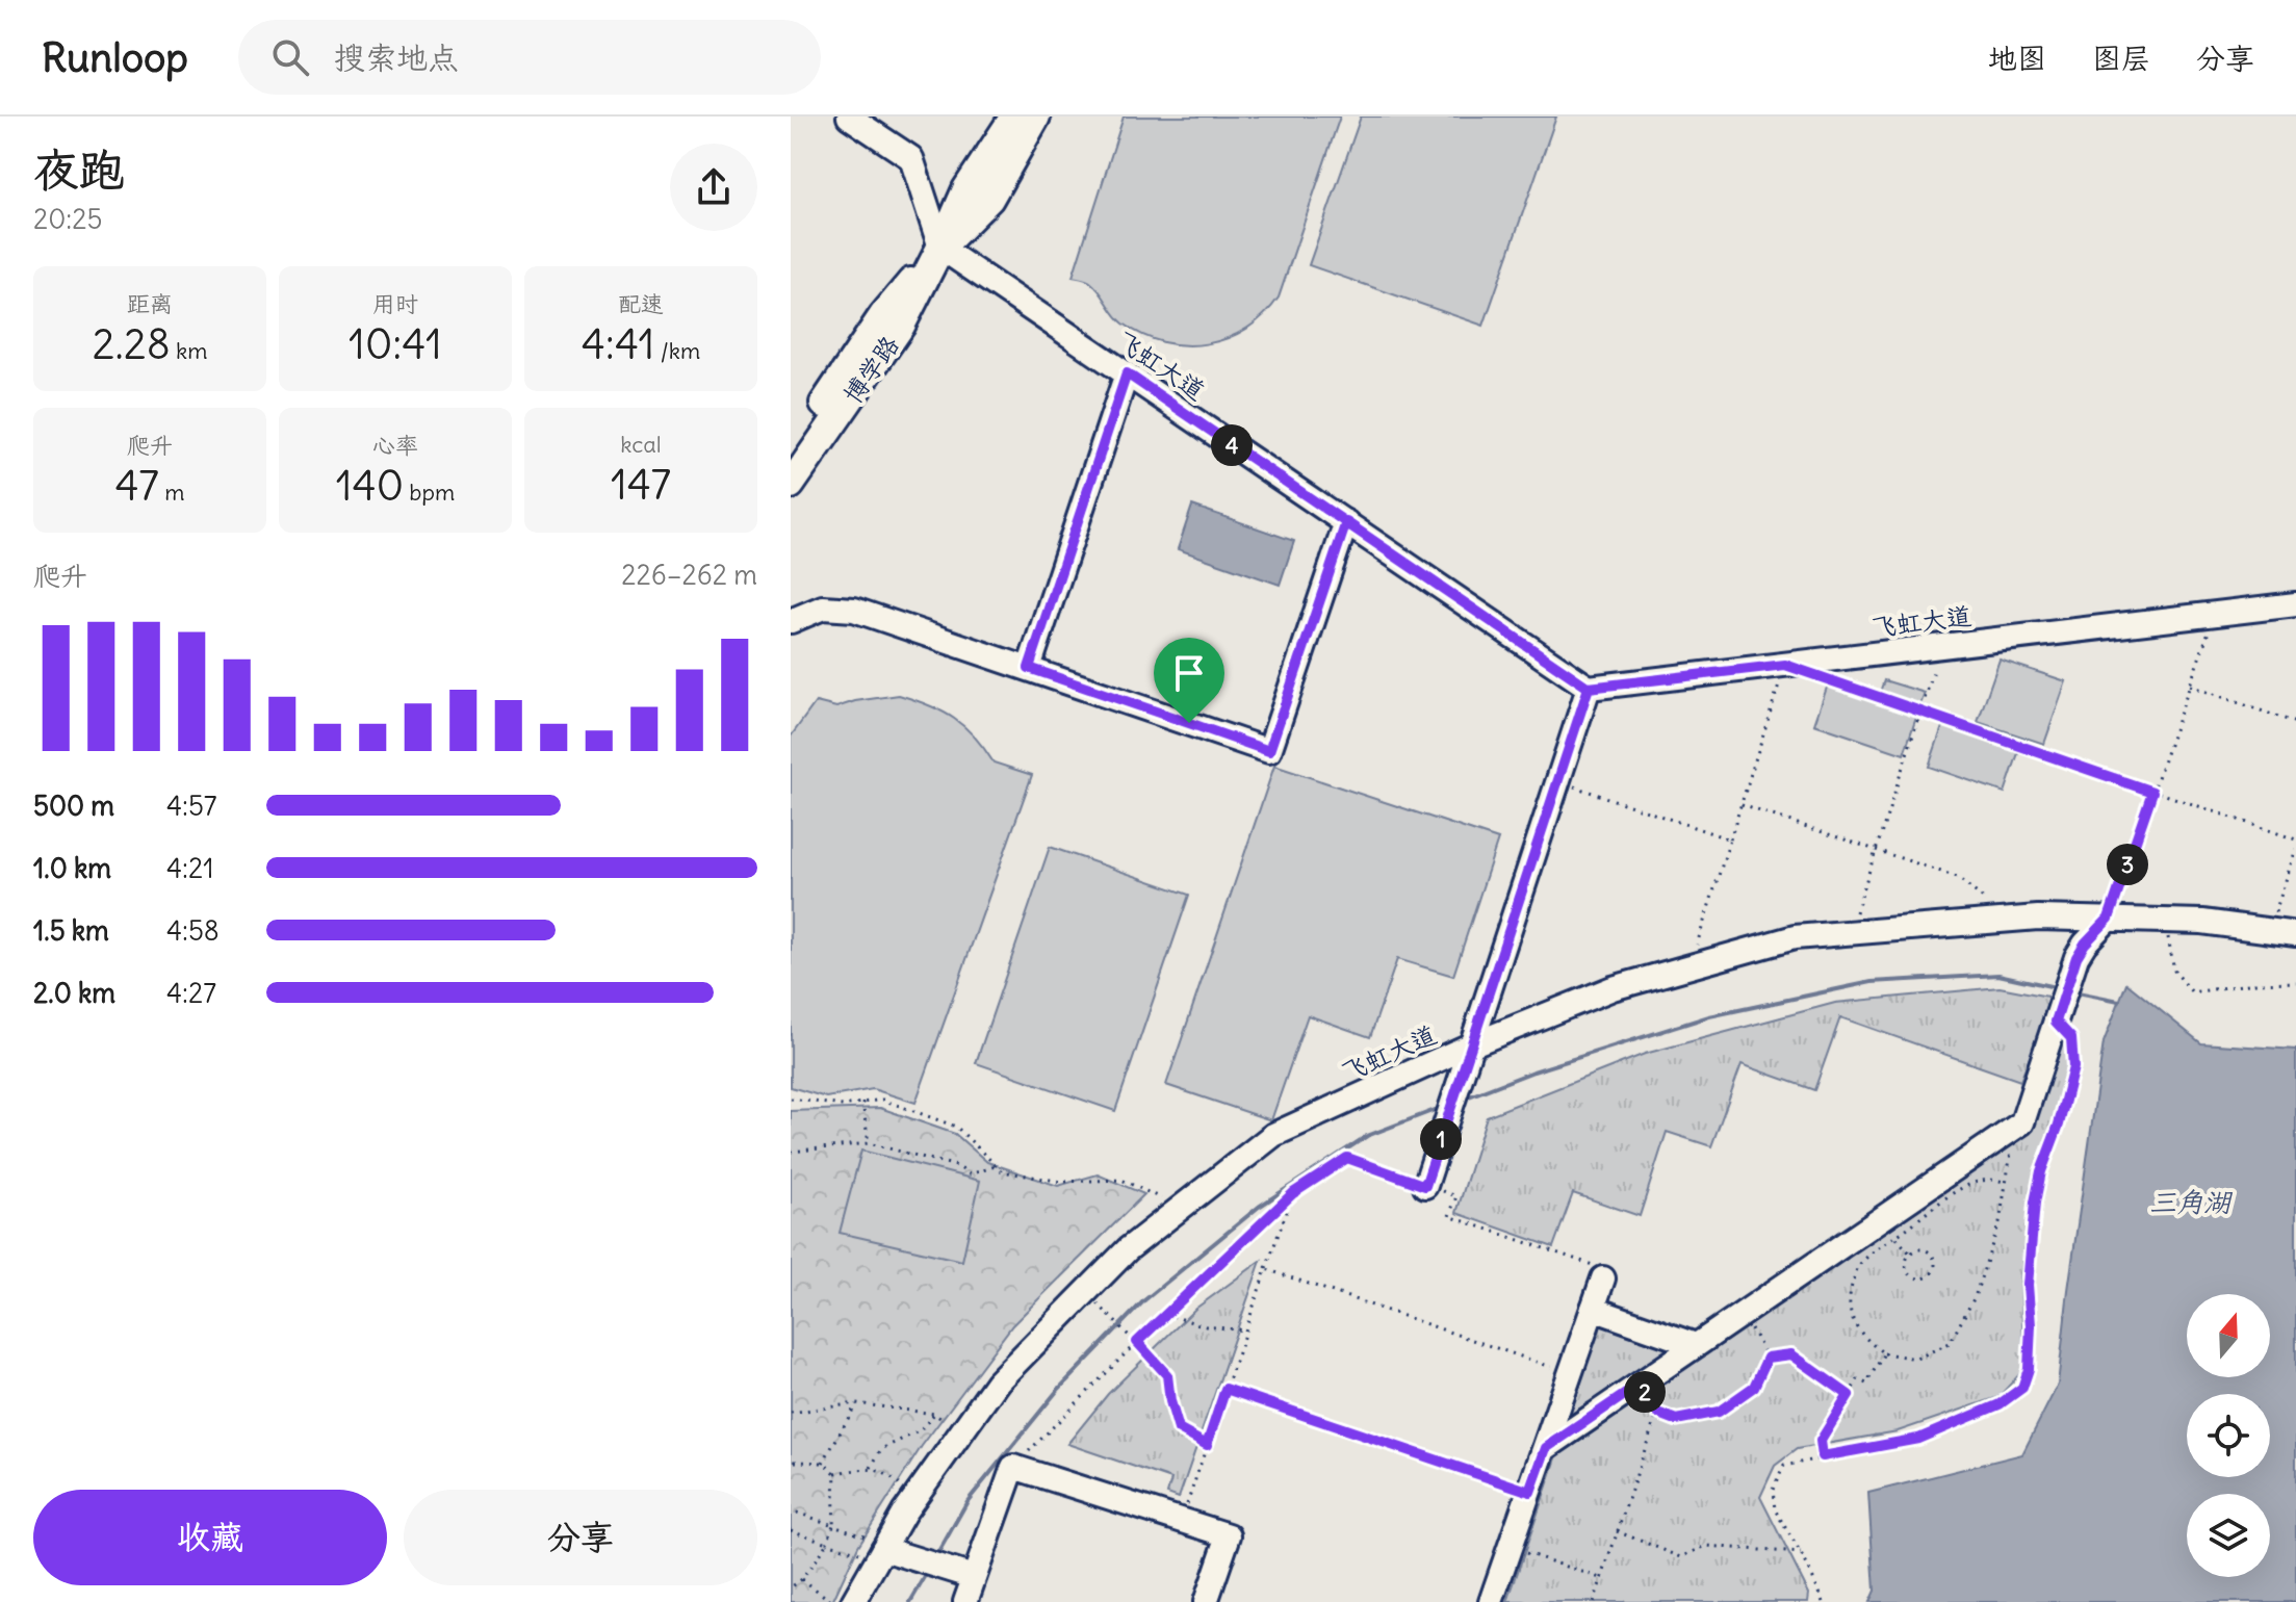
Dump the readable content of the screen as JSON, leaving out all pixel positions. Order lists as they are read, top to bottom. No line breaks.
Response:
{"streets":{"main road":["博学路"],"street":["飞虹大道"]},"crossings":[["飞虹大道","博学路"]],"water":["三角湖"],"north":"top","page":{"header":"Runloop","search":"搜索地点","nav":["地图","图层","分享"],"heading":["夜跑","20:25"],"stats":[["距离","2.28 km"],["用时","10:41"],["配速","4:41 /km"],["爬升","47 m"],["心率","140 bpm"],["kcal","147"]],"pins":["4","3","1","2"],"chart":["爬升","226–262 m"],"list":[{"name":"500 m","note":"4:57"},{"name":"1.0 km","note":"4:21"},{"name":"1.5 km","note":"4:58"},{"name":"2.0 km","note":"4:27"}],"buttons":["收藏","分享"]}}
